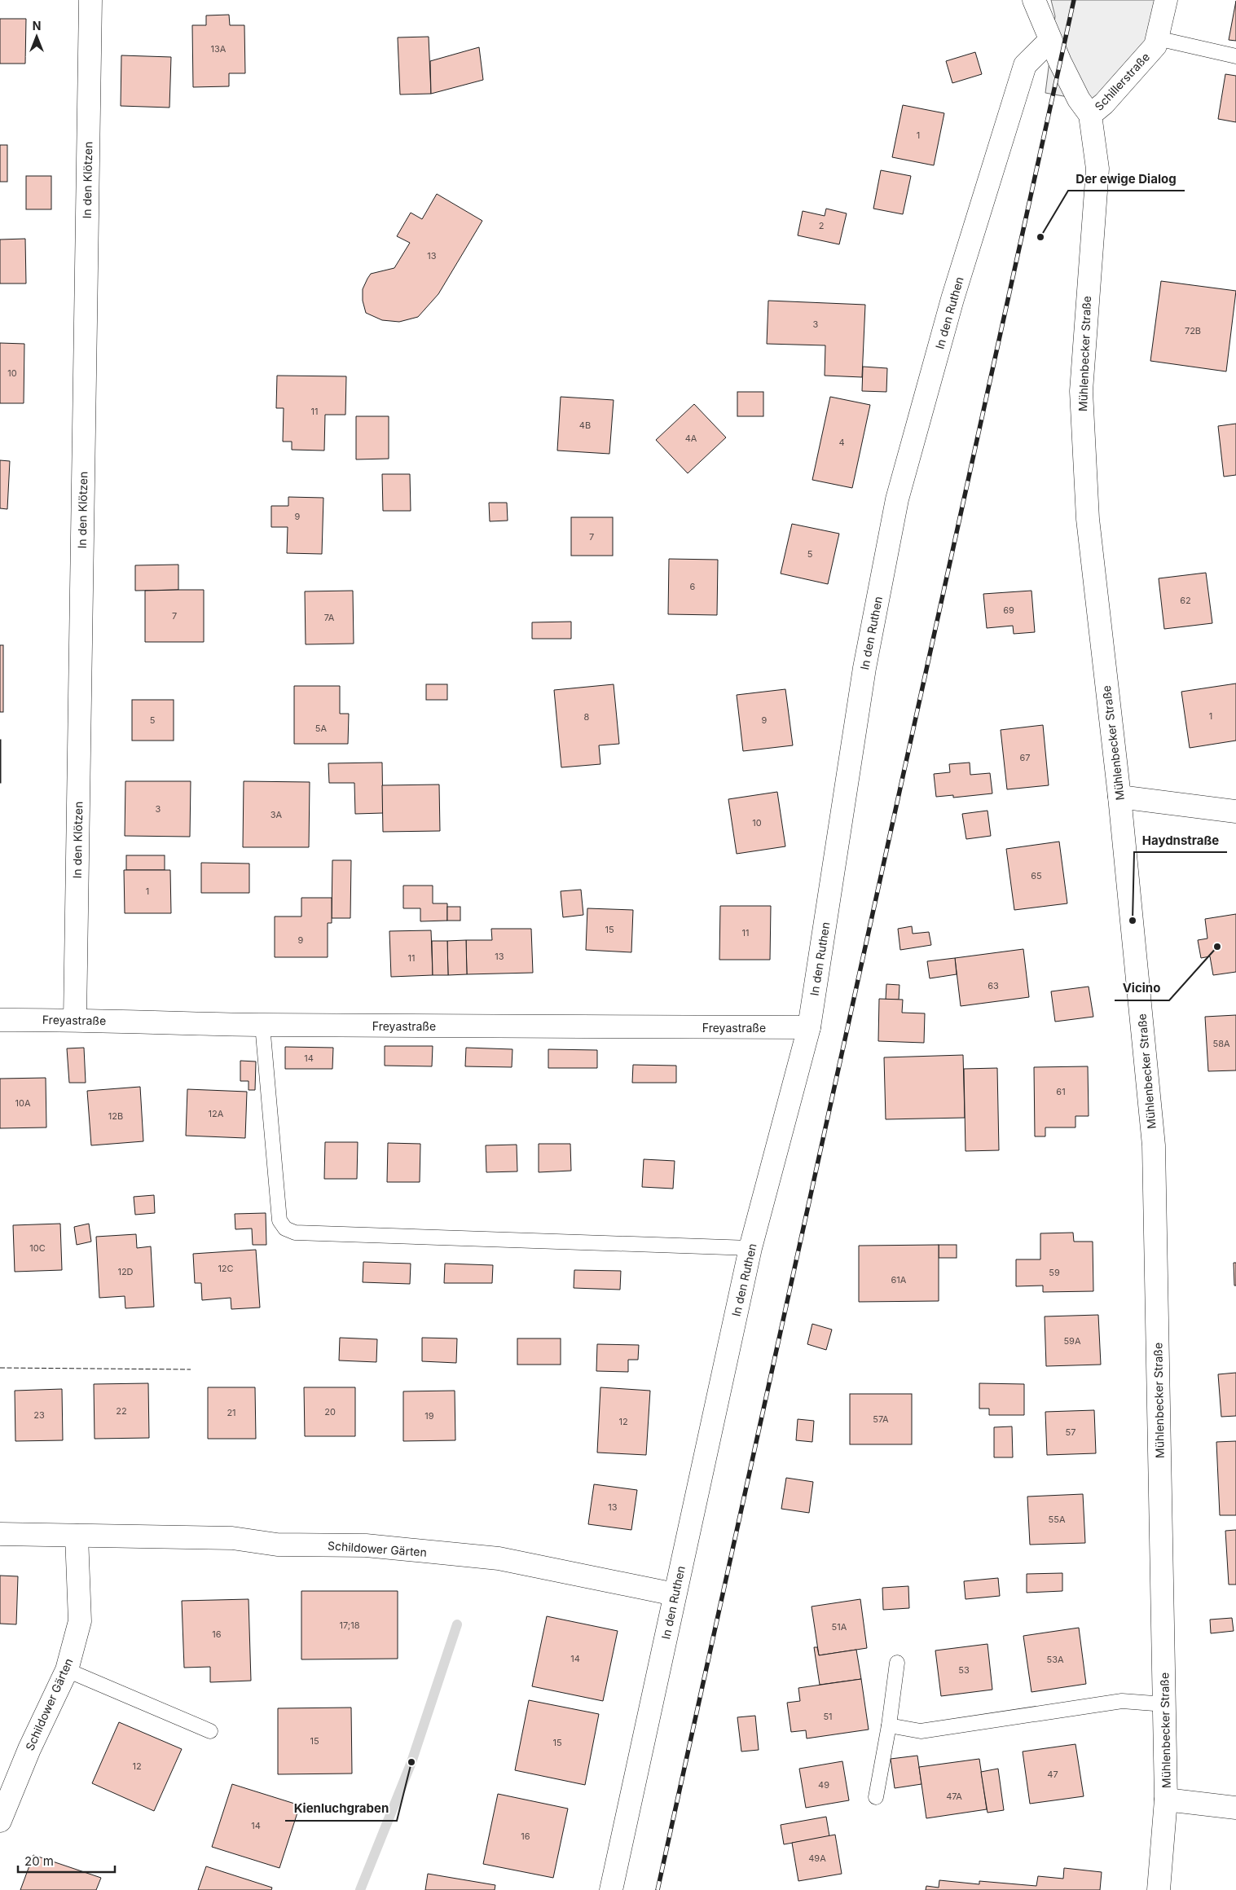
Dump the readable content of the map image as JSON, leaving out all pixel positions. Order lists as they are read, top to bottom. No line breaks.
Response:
{"streets":{"street":["Schillerstraße","In den Klötzen","In den Ruthen","Mühlenbecker Straße","Freyastraße","Schildower Gärten"]},"crossings":[["Schillerstraße","Mühlenbecker Straße"],["In den Klötzen","Freyastraße"],["In den Ruthen","Mühlenbecker Straße"],["In den Ruthen","Freyastraße"],["In den Ruthen","Schildower Gärten"]],"places":["Der ewige Dialog","Haydnstraße","Vicino","Kienluchgraben"],"house_numbers":["13A","1","2","13","3","72B","10","11","4B","4A","4","9","7","5","6","62","69","7","7A","1","8","5","9","5A","67","3","3A","10","65","1","15","11","9","13","11","63","58A","14","61","10A","12A","12B","10C","12C","12D","59","61A","59A","22","20","21","23","19","57A","12","57","13","55A","17;18","51A","16","14","53A","53","51","15","15","12","47","49","47A","14","16","49A"],"scale_bar":"20 m","north":"top"}
